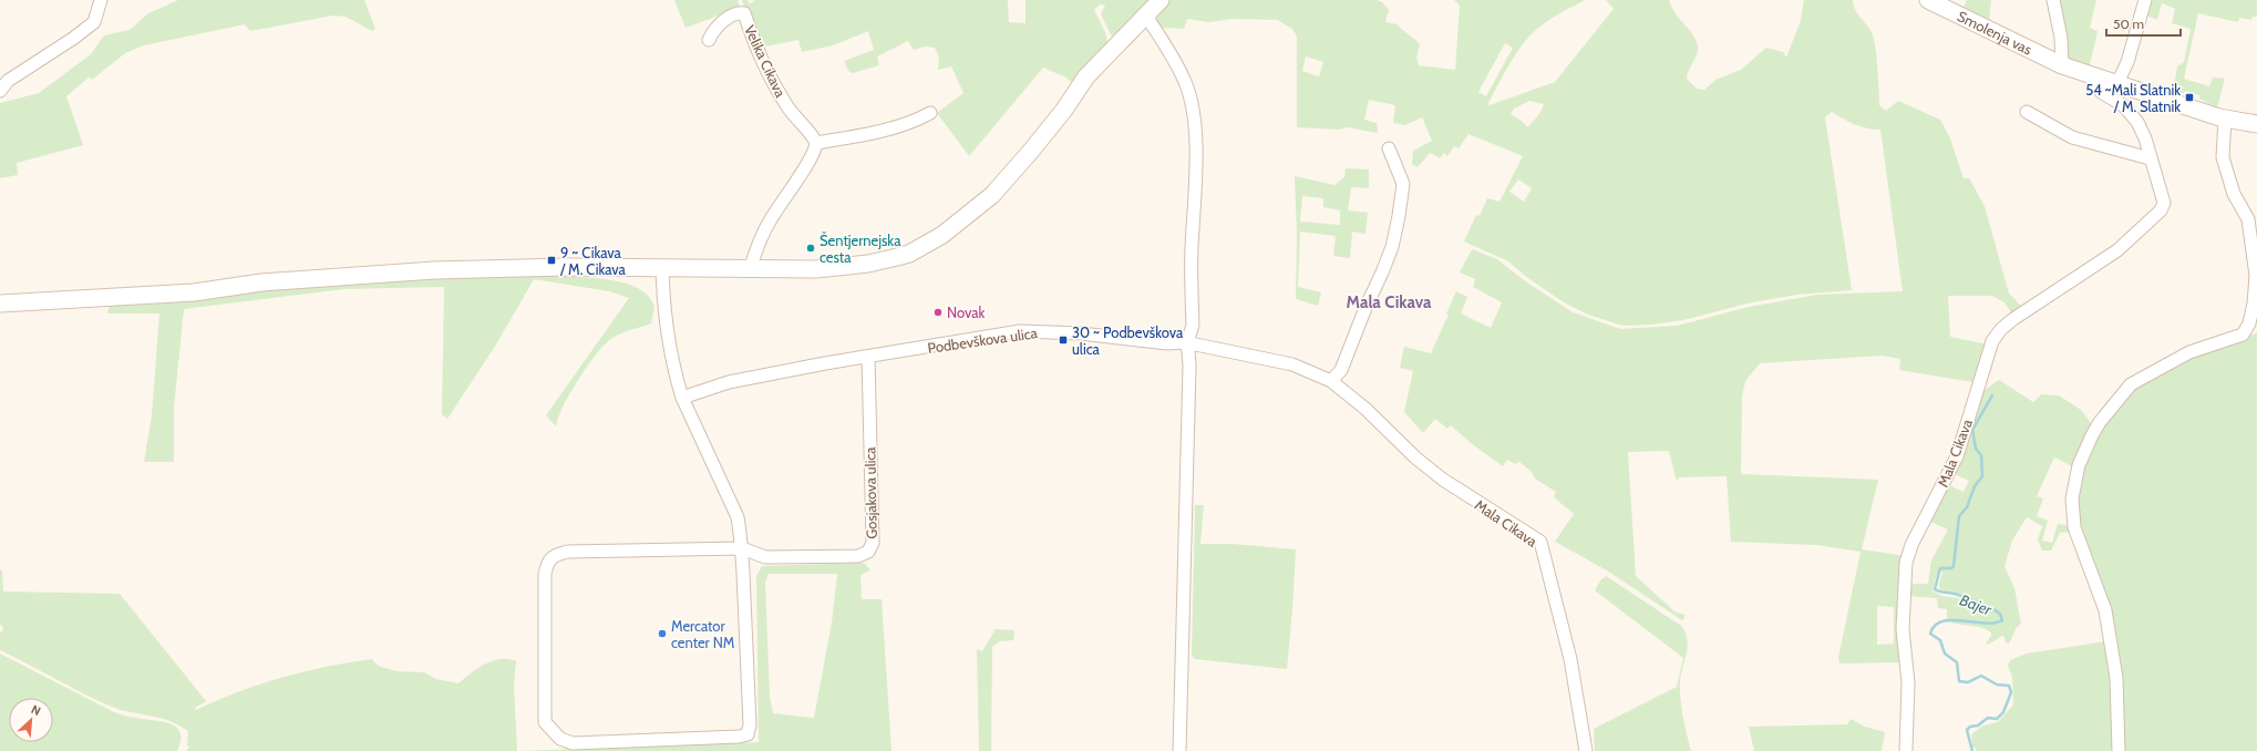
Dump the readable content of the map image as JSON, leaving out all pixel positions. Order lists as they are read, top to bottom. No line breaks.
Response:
{"streets":{"main road":["Smolenja vas"],"street":["Velika Cikava","Podbevškova ulica","Mala Cikava","Gosjakova ulica"]},"crossings":[["Smolenja vas","Mala Cikava"],["Podbevškova ulica","Mala Cikava"],["Podbevškova ulica","Gosjakova ulica"]],"districts":["Mala Cikava"],"water":["Bajer"],"places":{"transit":["54 ~Mali Slatnik / M. Slatnik","9 ~ Cikava / M. Cikava","30 ~ Podbevškova ulica"],"other":["Šentjernejska cesta","Novak","Mercator center NM"]},"scale_bar":"50 m","north":"top right"}
